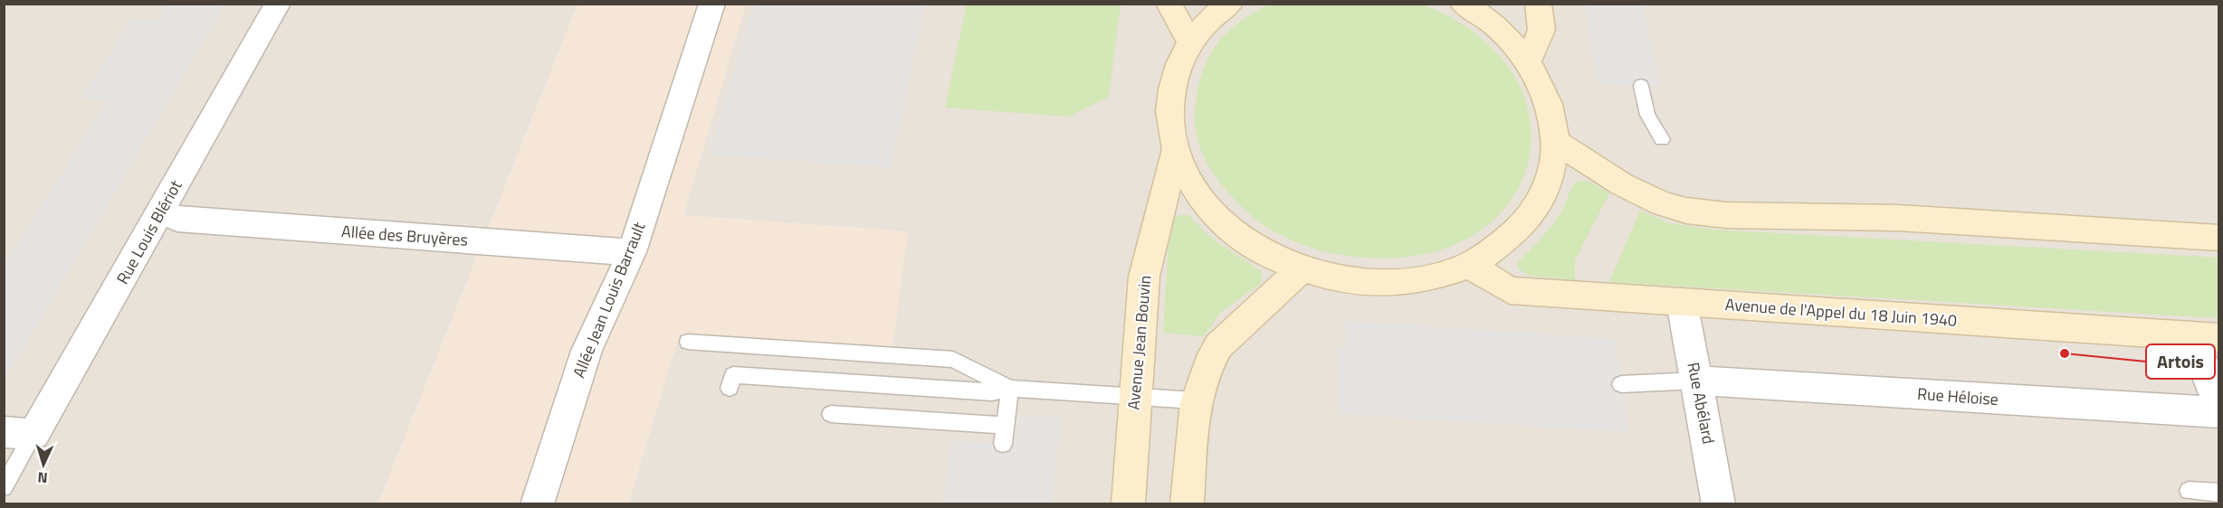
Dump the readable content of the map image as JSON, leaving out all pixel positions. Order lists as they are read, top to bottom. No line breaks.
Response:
{"streets":{"street":["Rue Louis Blériot","Allée des Bruyères","Allée Jean Louis Barrault","Avenue de l'Appel du 18 Juin 1940","Avenue Jean Bouvin","Rue Héloise","Rue Abélard"]},"crossings":[["Allée des Bruyères","Allée Jean Louis Barrault"],["Avenue de l'Appel du 18 Juin 1940","Rue Abélard"],["Rue Héloise","Rue Abélard"]],"places":["Artois"],"north":"bottom"}
